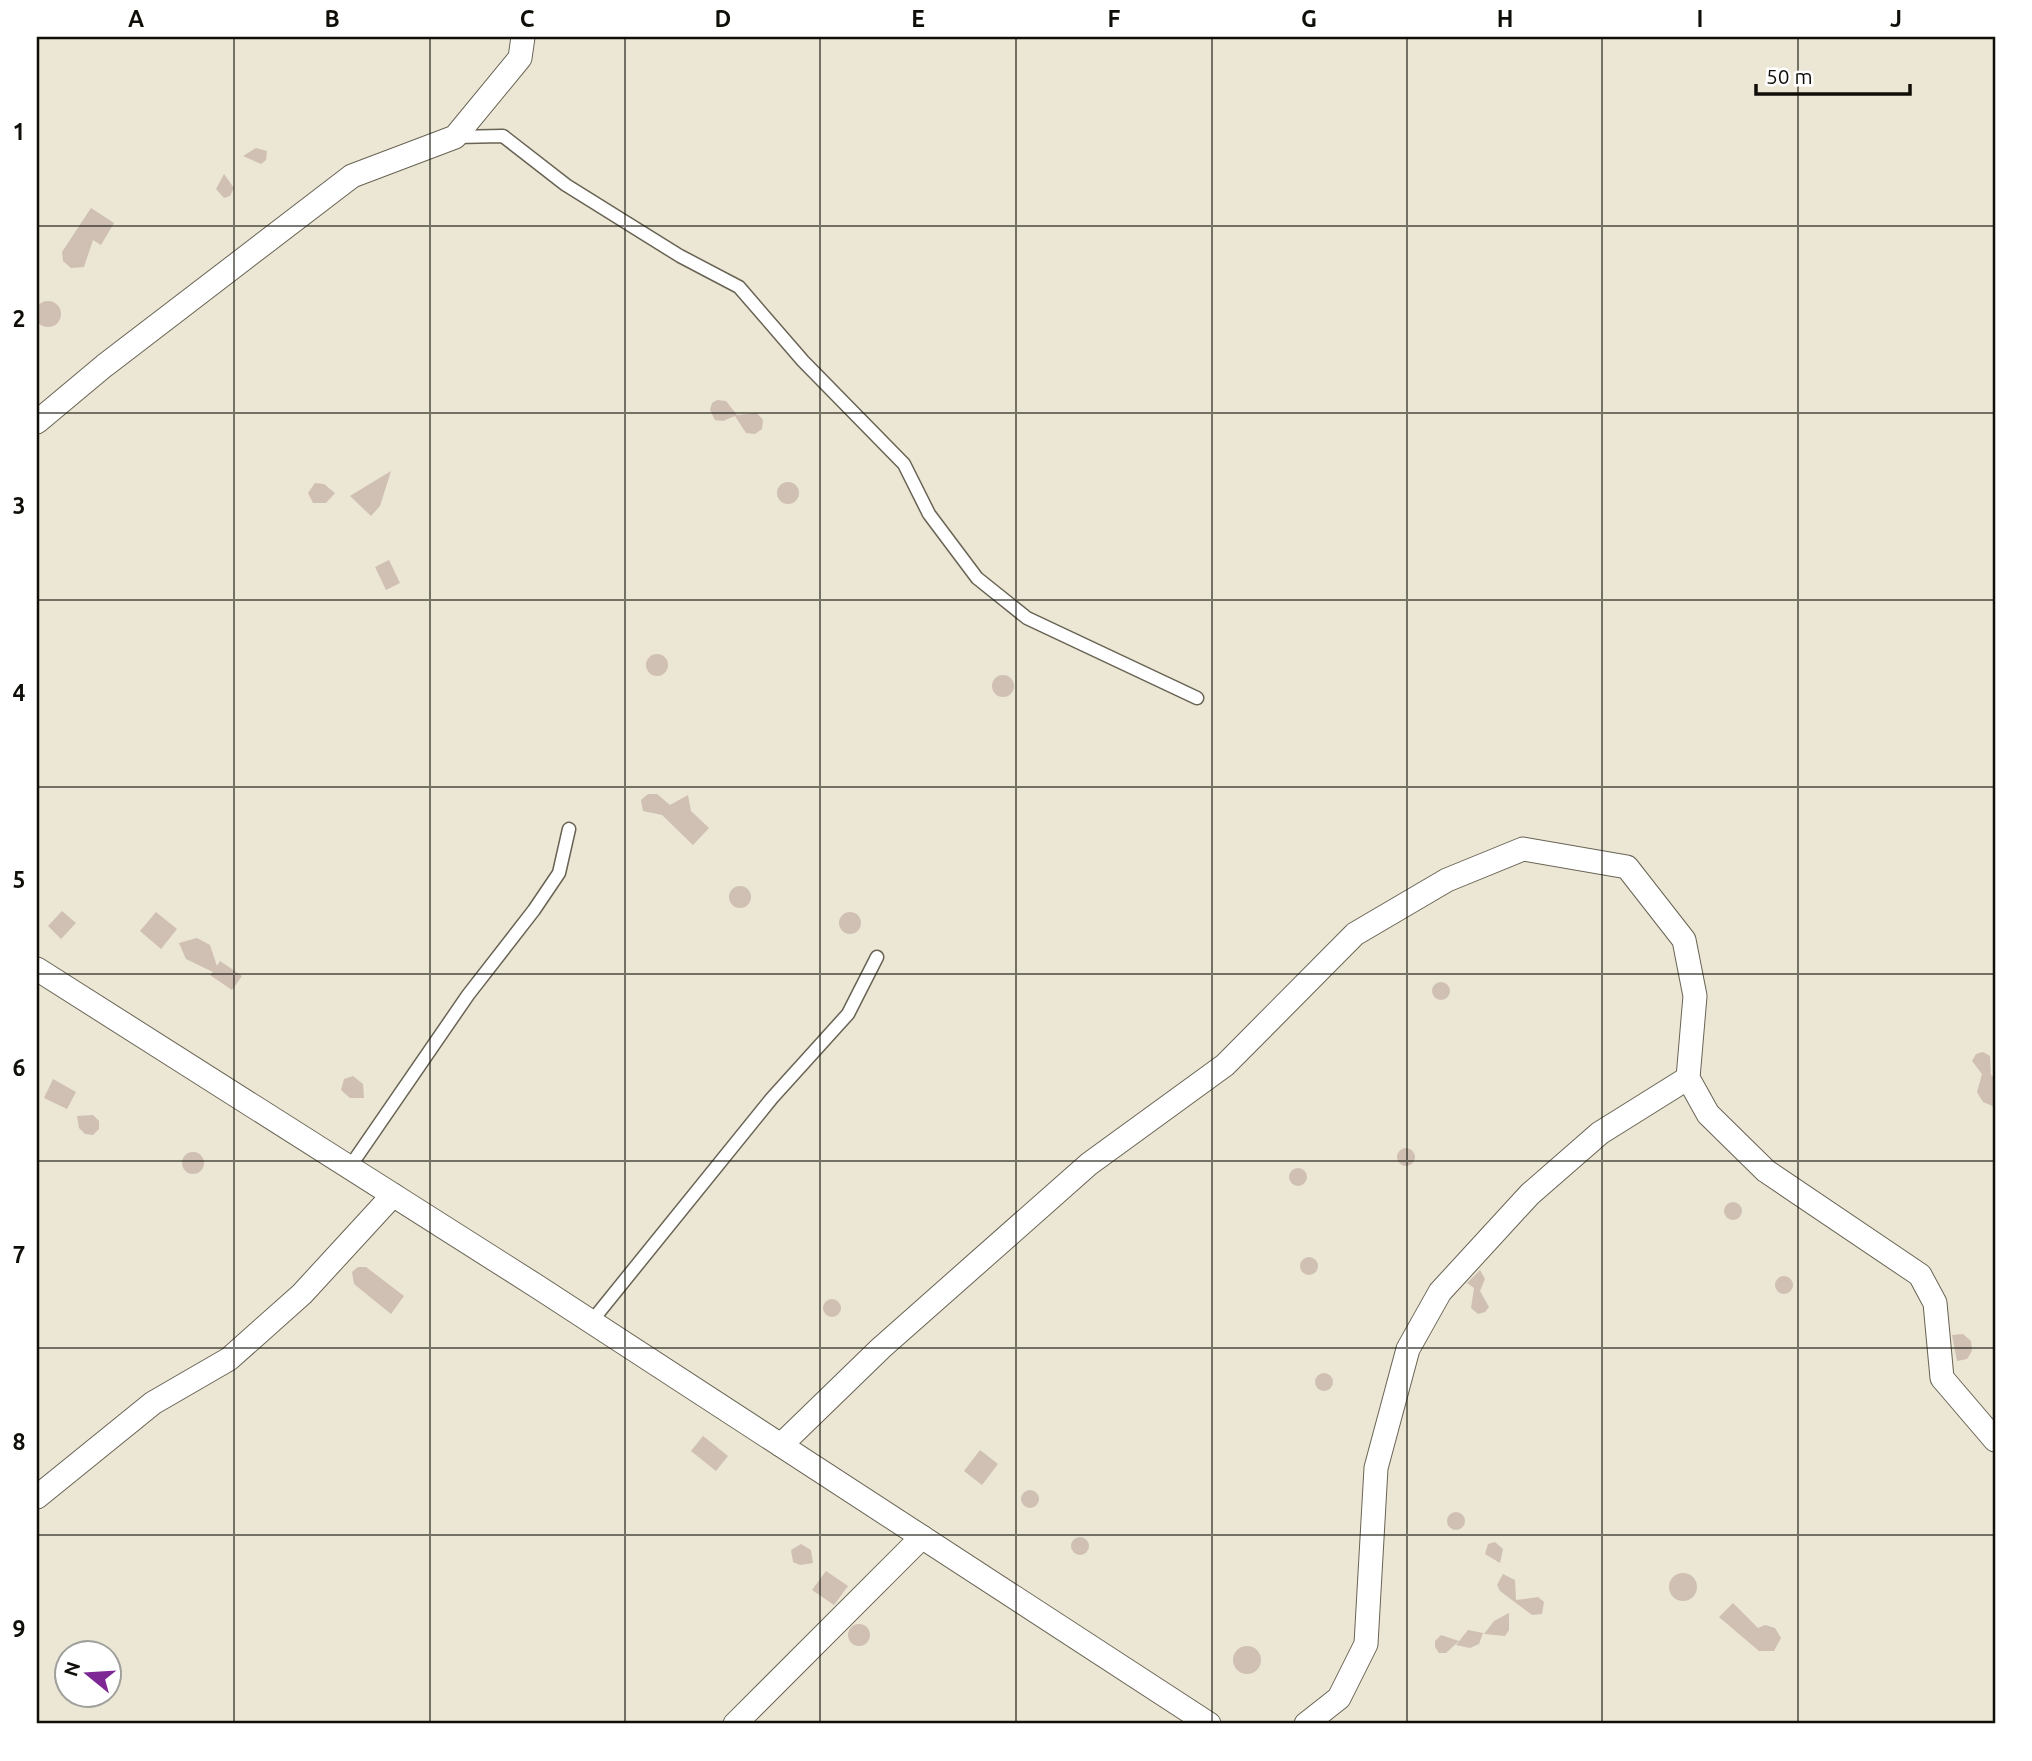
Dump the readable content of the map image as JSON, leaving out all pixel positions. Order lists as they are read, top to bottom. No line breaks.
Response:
{"scale_bar":"50 m","north":"left","grid":{"columns":["A","B","C","D","E","F","G","H","I","J"],"rows":["1","2","3","4","5","6","7","8","9"]}}
